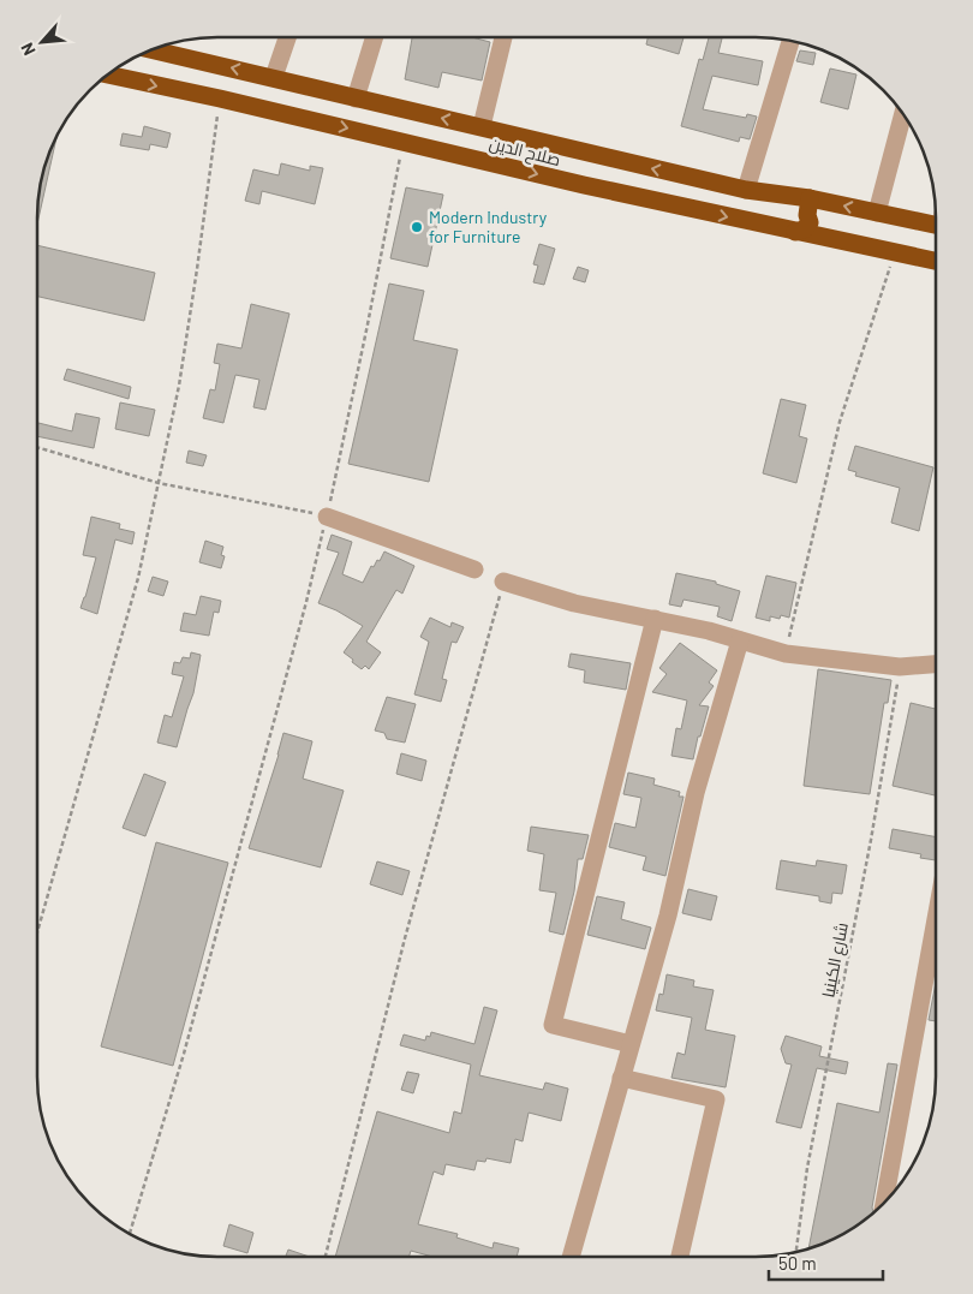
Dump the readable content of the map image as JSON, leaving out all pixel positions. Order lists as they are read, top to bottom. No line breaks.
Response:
{"streets":{"highway":["صلاح الدين"],"path":["شارع الكينيا"]},"places":["Modern Industry for Furniture"],"scale_bar":"50 m","north":"bottom left"}
